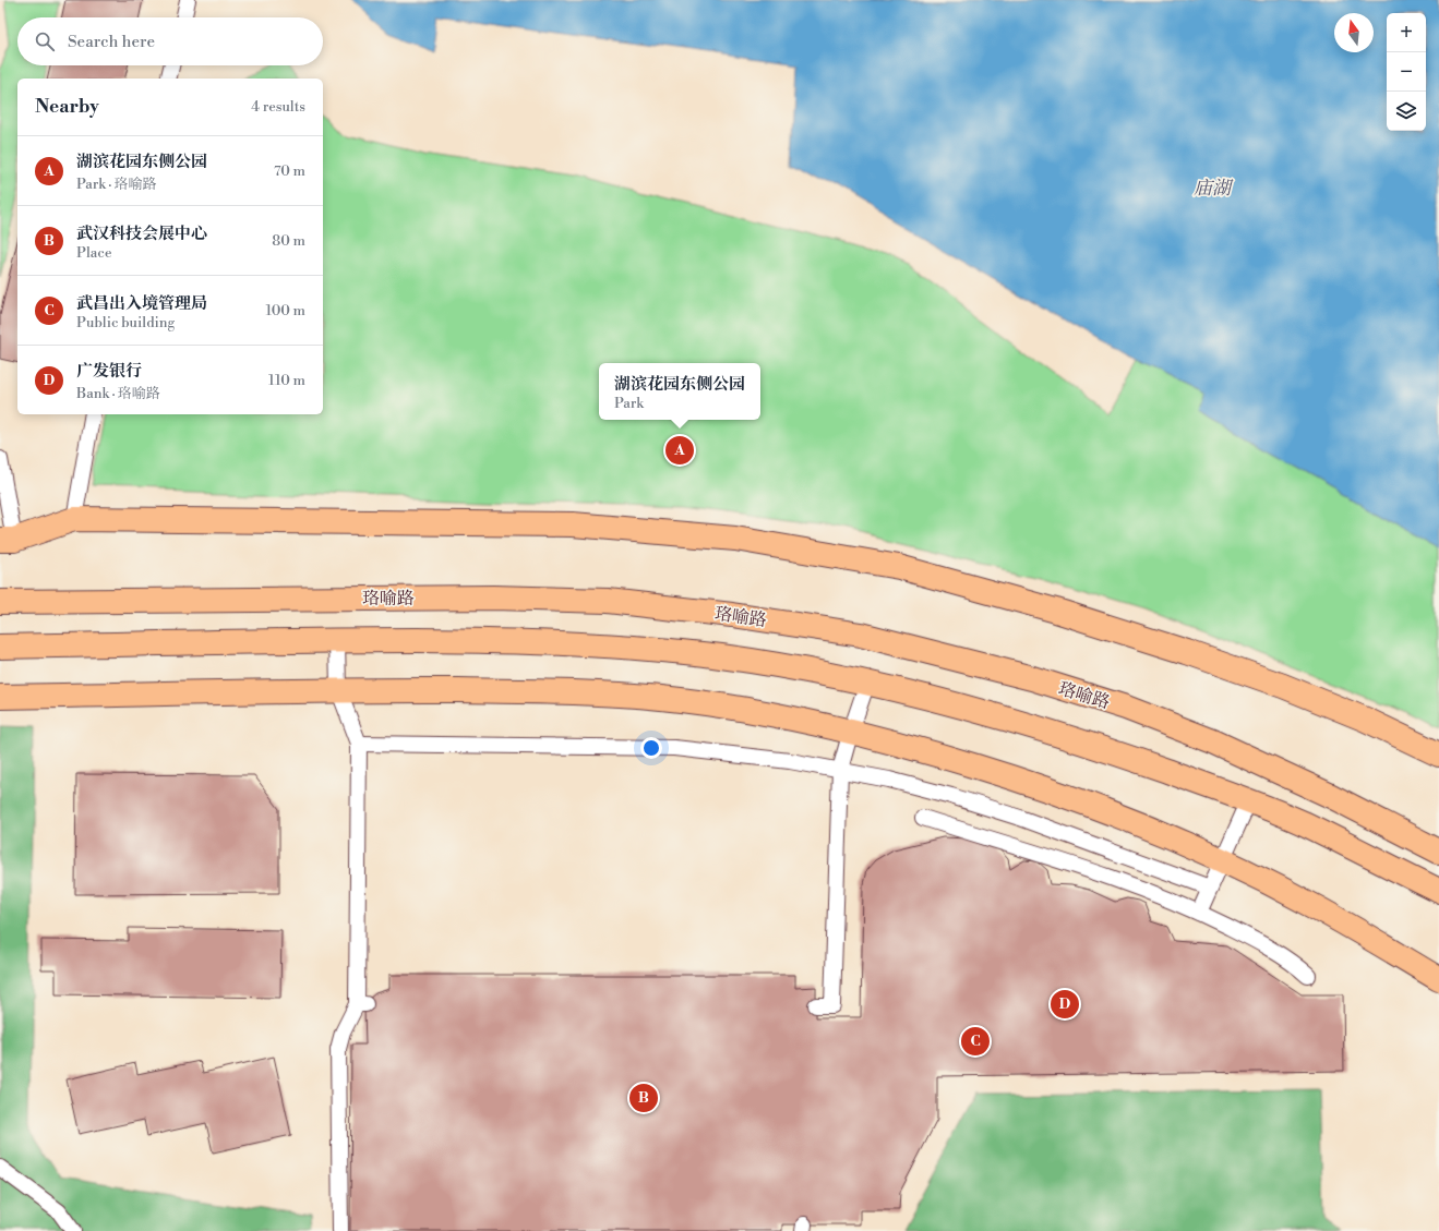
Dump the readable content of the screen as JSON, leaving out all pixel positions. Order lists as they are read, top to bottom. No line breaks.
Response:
{"streets":{"main road":["珞喻路"]},"water":["庙湖"],"north":"top","page":{"map_buttons":["+","−"],"search":"Search here","heading":["Nearby","4 results"],"list":[{"mark":"A","name":"湖滨花园东侧公园","note":"Park · 珞喻路","value":"70 m"},{"mark":"B","name":"武汉科技会展中心","note":"Place","value":"80 m"},{"mark":"C","name":"武昌出入境管理局","note":"Public building","value":"100 m"},{"mark":"D","name":"广发银行","note":"Bank · 珞喻路","value":"110 m"}],"popup":["湖滨花园东侧公园","Park"],"pins":["A","D","C","B"]}}
